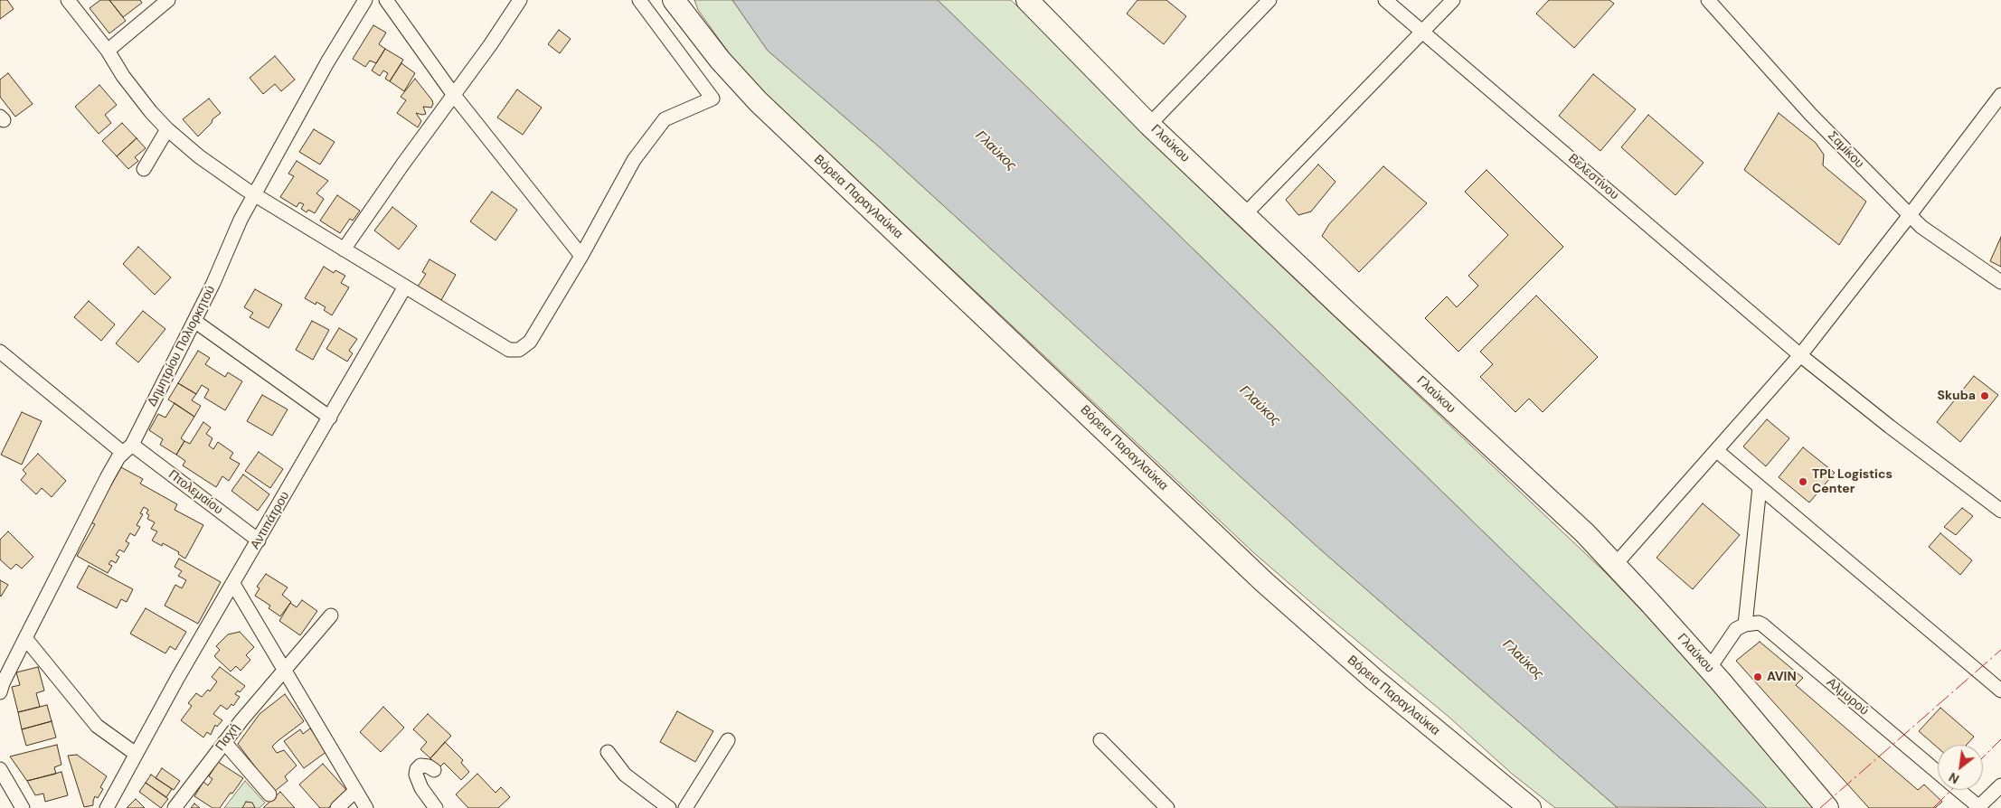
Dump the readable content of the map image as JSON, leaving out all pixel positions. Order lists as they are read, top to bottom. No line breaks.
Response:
{"streets":{"main road":["Γλαύκου","Βόρεια Παραγλαύκια"],"street":["Σαμίκου","Βελεστίνου","Δημητρίου Πολιορκητού","Πτολεμαίου","Αντιπάτρου","Αλμυρού","Παχή"]},"crossings":[["Δημητρίου Πολιορκητού","Πτολεμαίου"],["Πτολεμαίου","Αντιπάτρου"]],"water":["Γλαύκος"],"places":["Skuba","TPL Logistics Center","AVIN"],"north":"bottom left"}
